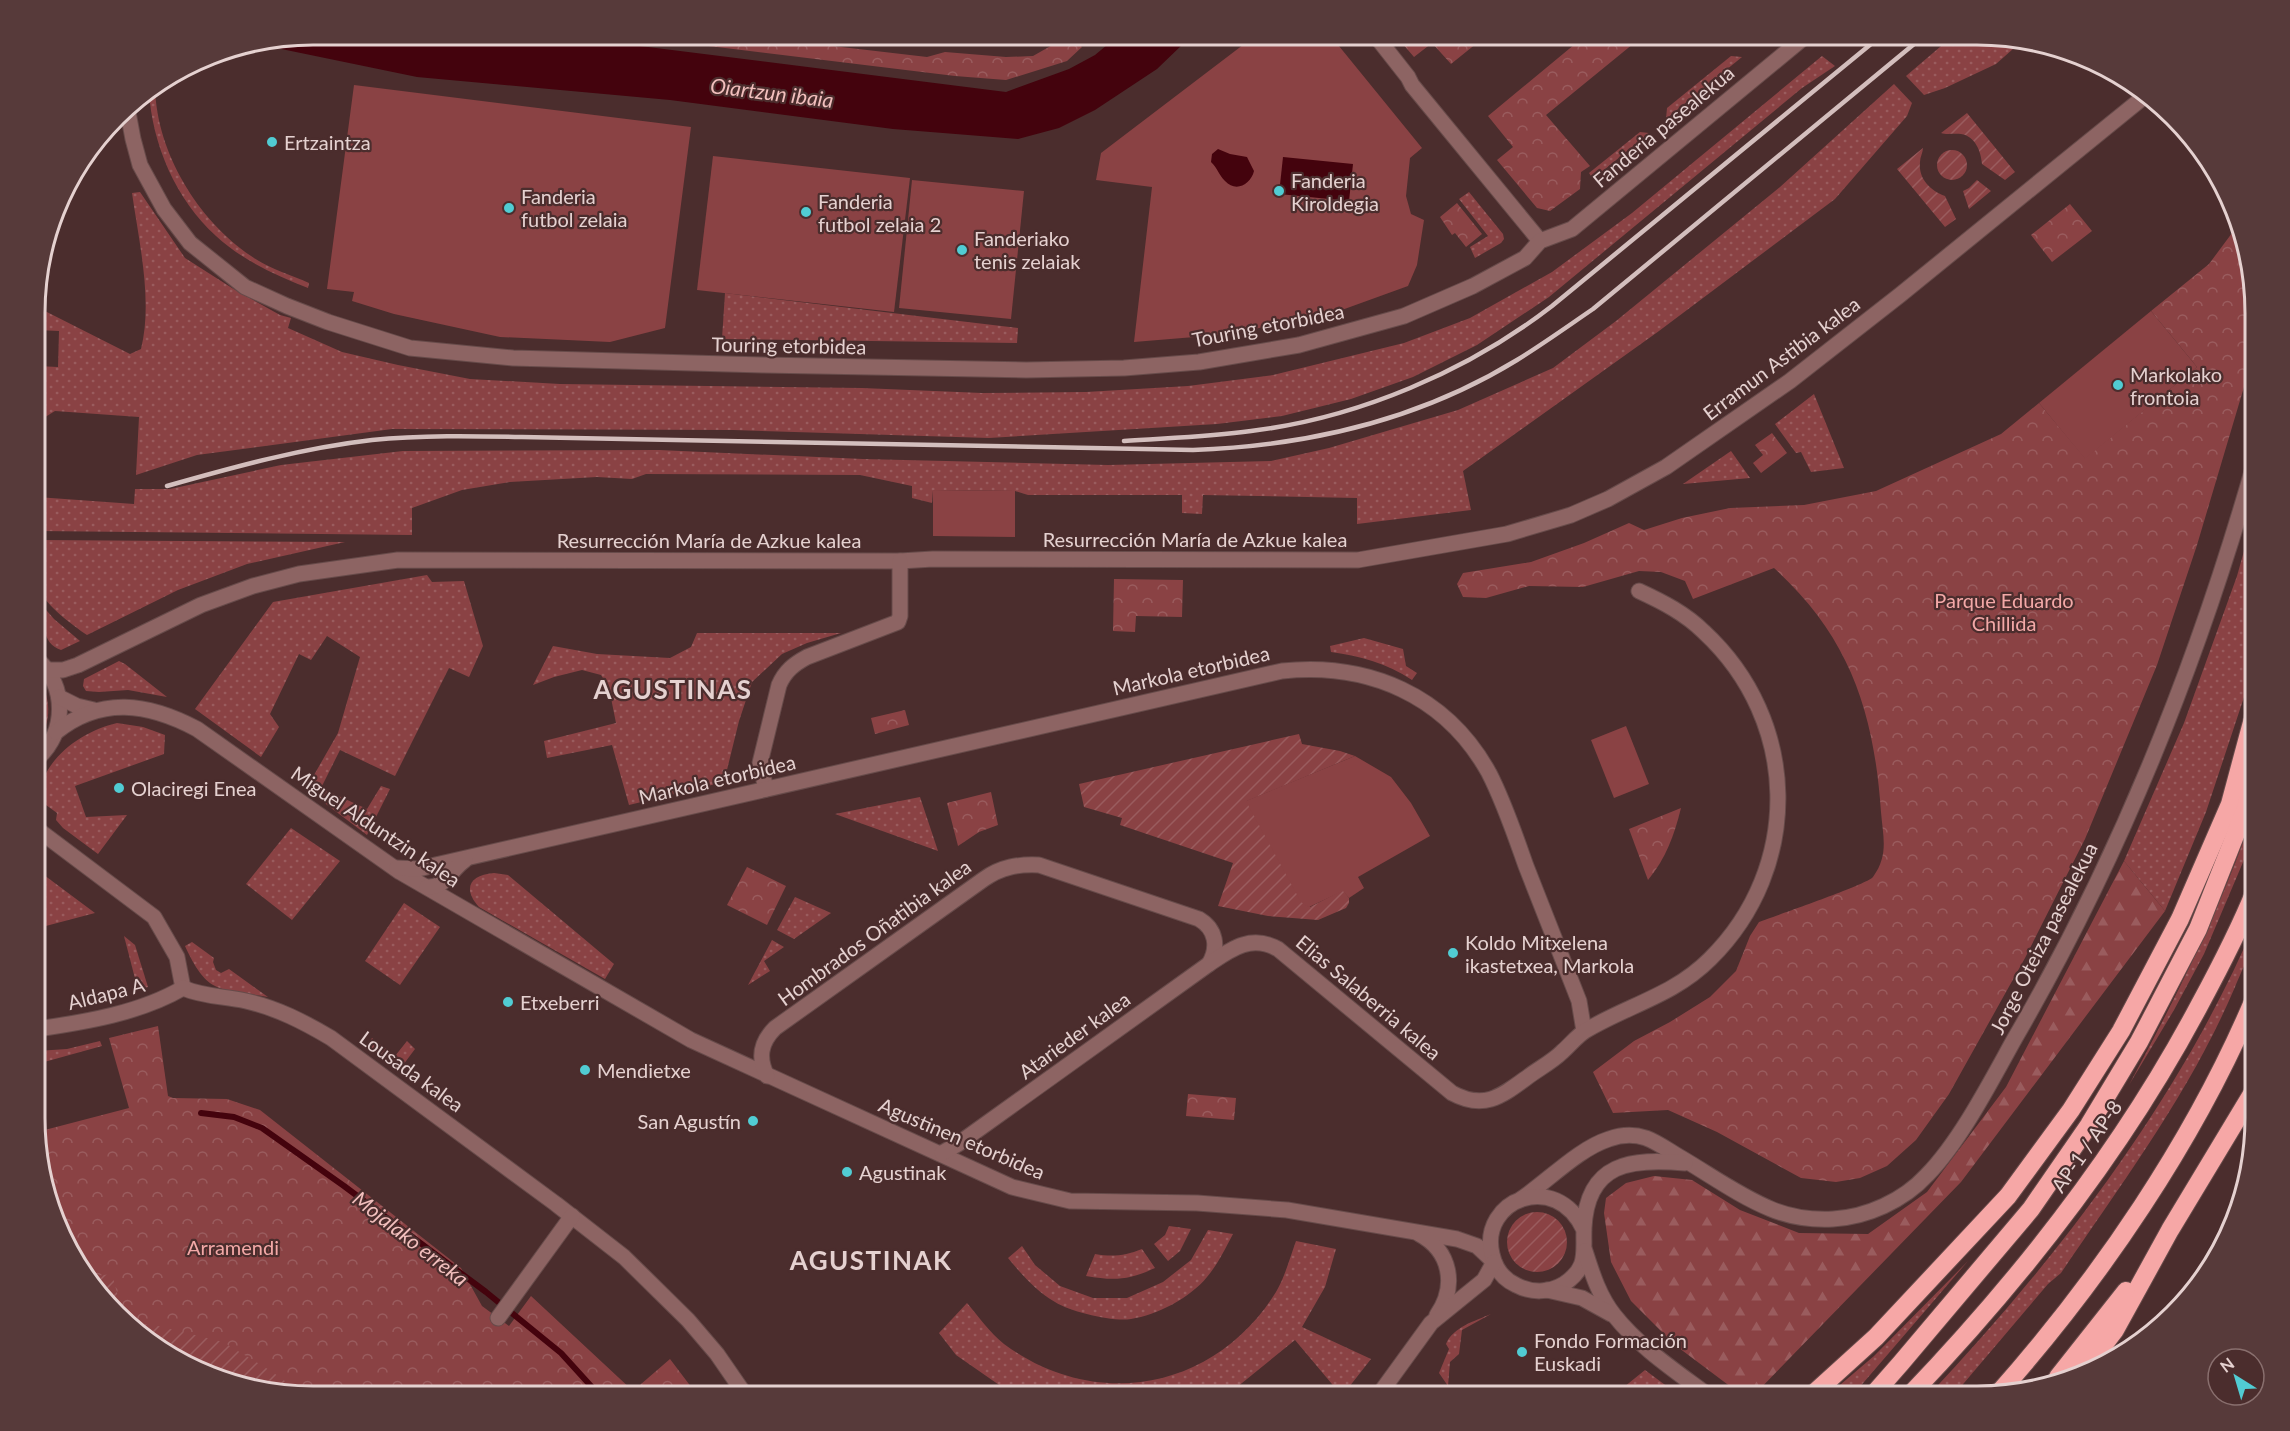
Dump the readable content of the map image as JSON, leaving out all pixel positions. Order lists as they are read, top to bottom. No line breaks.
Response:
{"streets":{"highway":["AP-1 / AP-8"],"street":["Fanderia pasealekua","Touring etorbidea","Erramun Astibia kalea","Resurrección María de Azkue kalea","Markola etorbidea","Miguel Alduntzin kalea","Hombrados Oñatibia kalea","Jorge Oteiza pasealekua","Aldapa A","Elias Salaberria kalea","Atarieder kalea","Lousada kalea","Agustinen etorbidea"]},"crossings":[["Fanderia pasealekua","Touring etorbidea"],["Erramun Astibia kalea","Resurrección María de Azkue kalea"],["Markola etorbidea","Miguel Alduntzin kalea"],["Markola etorbidea","Elias Salaberria kalea"],["Miguel Alduntzin kalea","Agustinen etorbidea"],["Hombrados Oñatibia kalea","Atarieder kalea"],["Hombrados Oñatibia kalea","Agustinen etorbidea"],["Jorge Oteiza pasealekua","Agustinen etorbidea"],["Aldapa A","Lousada kalea"],["Elias Salaberria kalea","Atarieder kalea"],["Atarieder kalea","Agustinen etorbidea"]],"districts":["AGUSTINAS","AGUSTINAK"],"water":["Oiartzun ibaia","Mojalako erreka"],"parks":["Parque Eduardo Chillida","Arramendi"],"places":["Ertzaintza","Fanderia Kiroldegia","Fanderia futbol zelaia","Fanderia futbol zelaia 2","Fanderiako tenis zelaiak","Markolako frontoia","Olaciregi Enea","Koldo Mitxelena ikastetxea, Markola","Etxeberri","Mendietxe","San Agustín","Agustinak","Fondo Formación Euskadi"],"north":"top left"}
